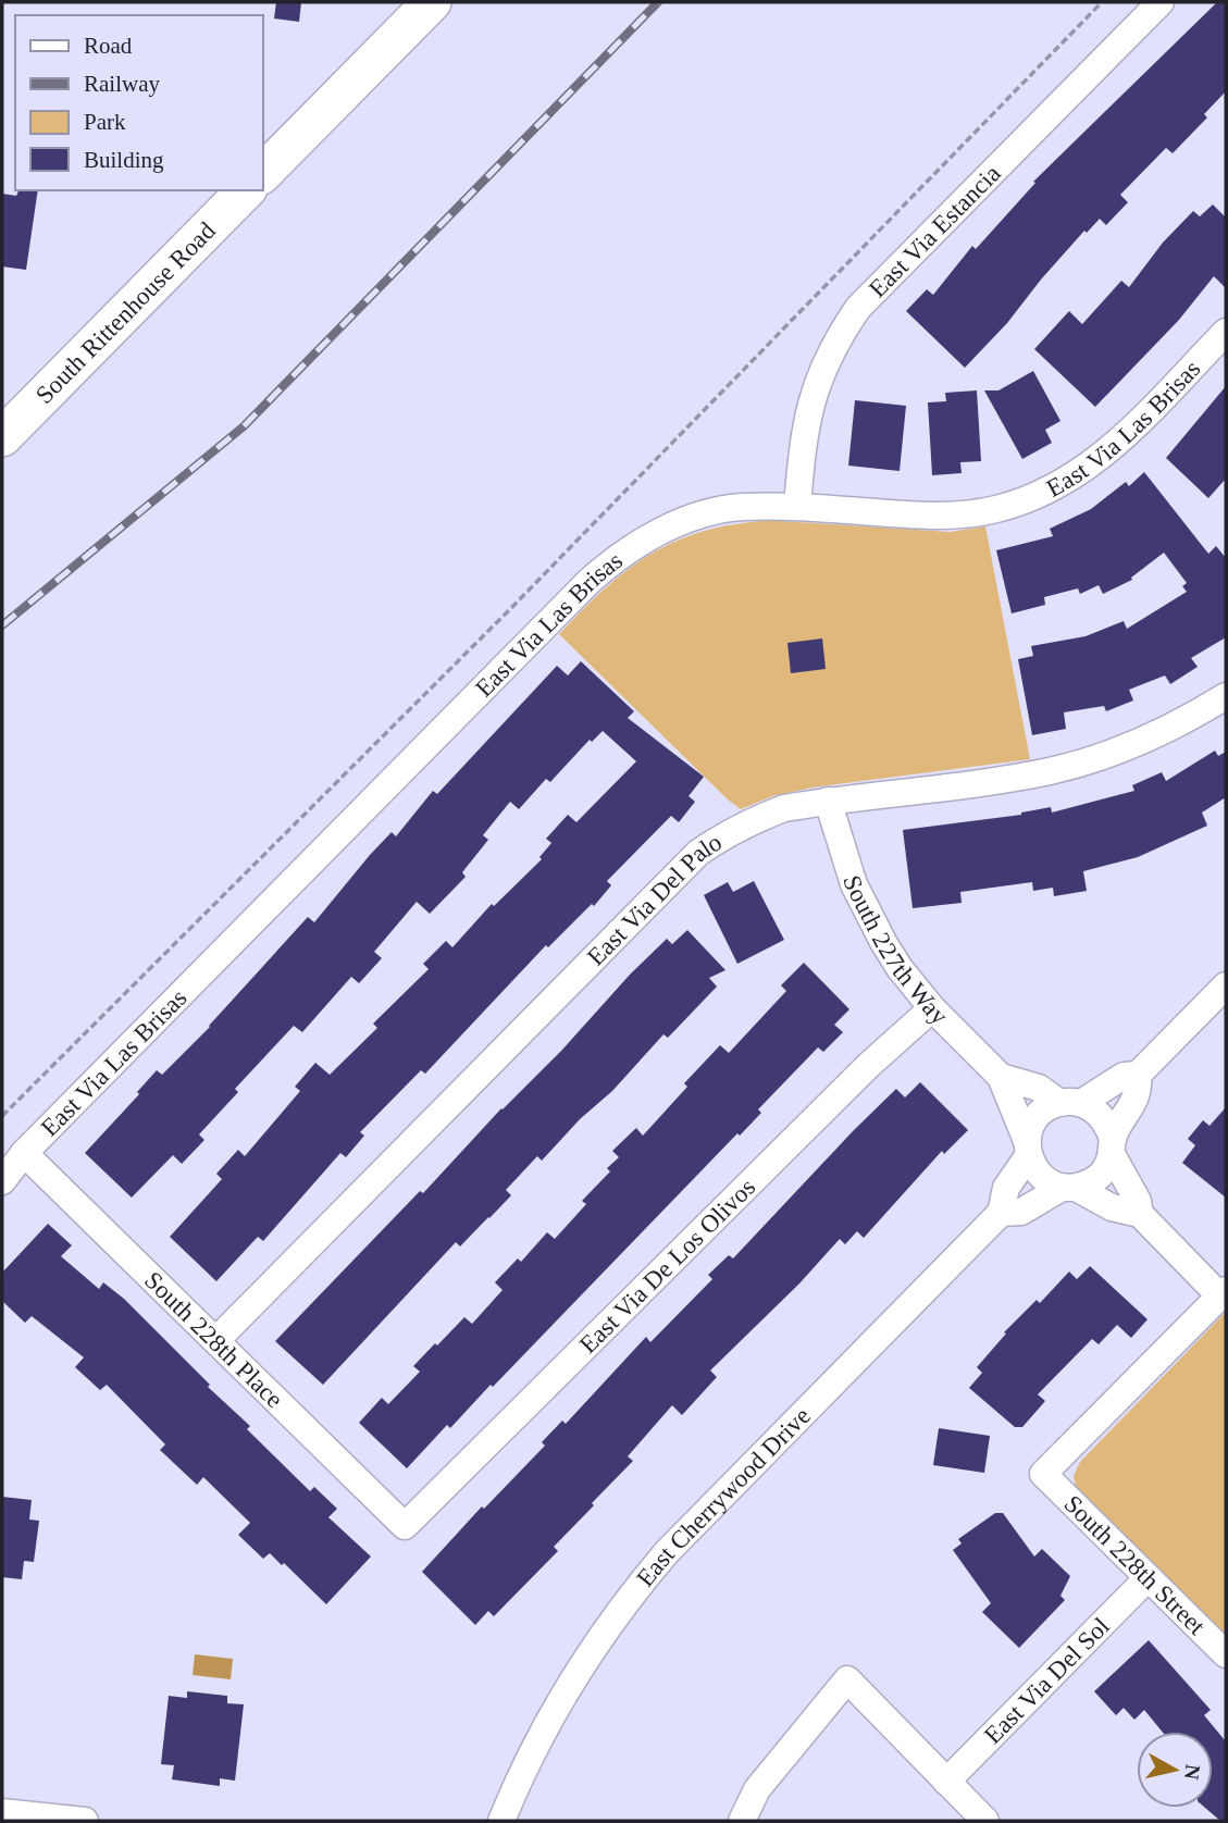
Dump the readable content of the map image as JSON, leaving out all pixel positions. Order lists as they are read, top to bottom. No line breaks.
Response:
{"streets":{"main road":["South Rittenhouse Road"],"street":["East Via Estancia","East Via Las Brisas","East Via Del Palo","South 227th Way","East Via De Los Olivos","South 228th Place","East Cherrywood Drive","South 228th Street","East Via Del Sol"]},"crossings":[["East Via Estancia","East Via Las Brisas"],["East Via Las Brisas","South 228th Place"],["East Via Del Palo","South 227th Way"],["East Via Del Palo","South 228th Place"],["South 227th Way","East Via De Los Olivos"],["East Via De Los Olivos","South 228th Place"],["South 228th Street","East Via Del Sol"]],"legend":["Road","Railway","Park","Building"],"north":"right"}
